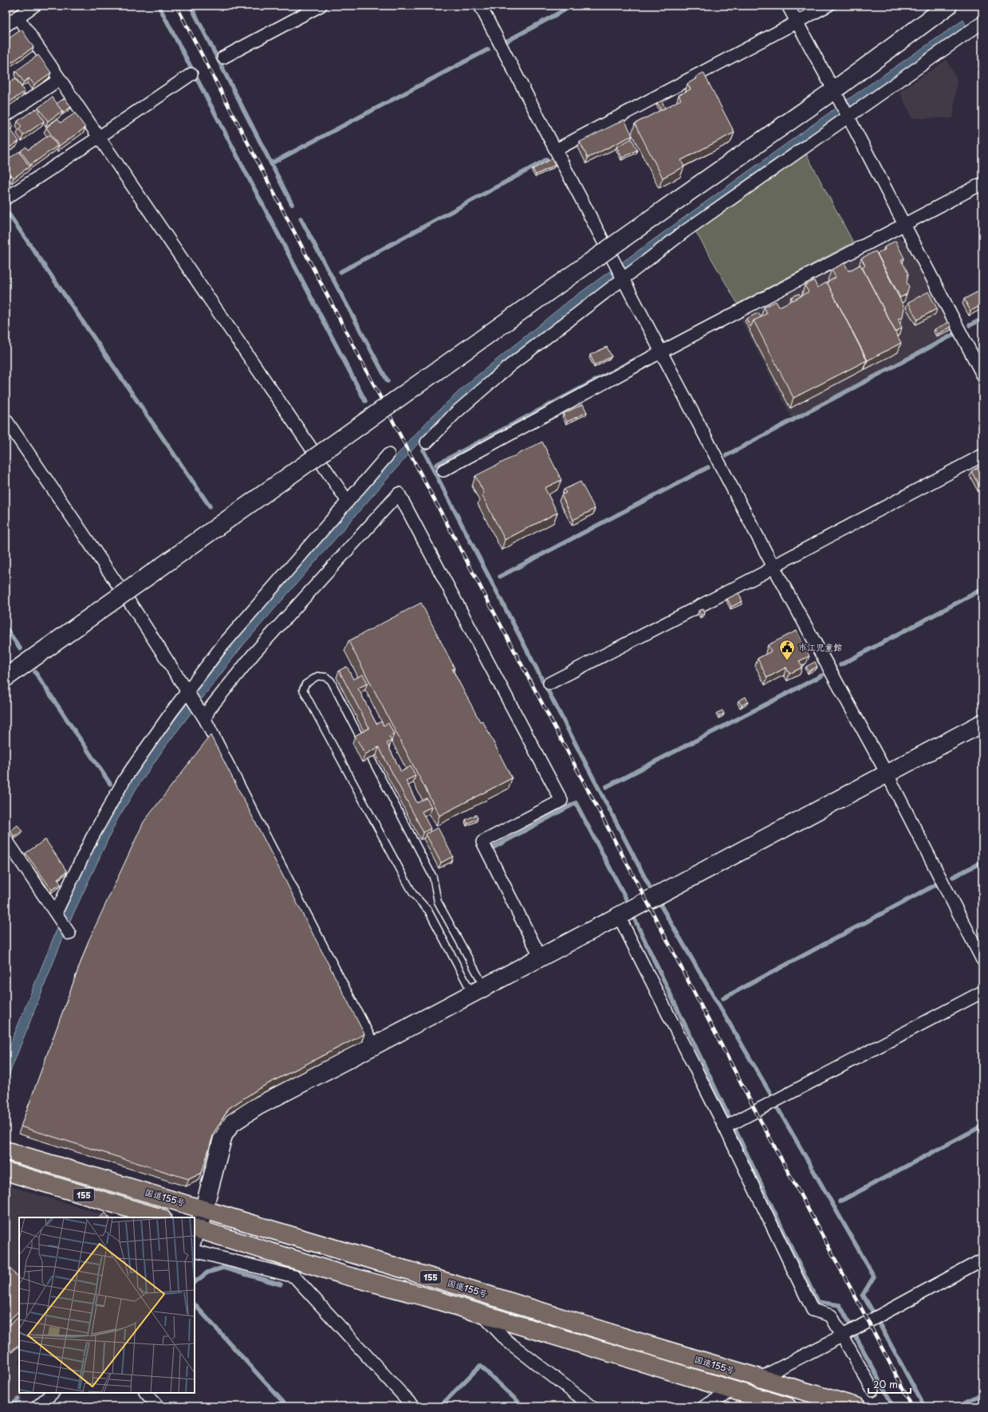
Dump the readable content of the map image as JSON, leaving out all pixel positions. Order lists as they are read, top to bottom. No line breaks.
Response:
{"streets":{"highway":["155","国道155号"]},"places":{"public building":["市江児童館"]},"scale_bar":"20 m"}
